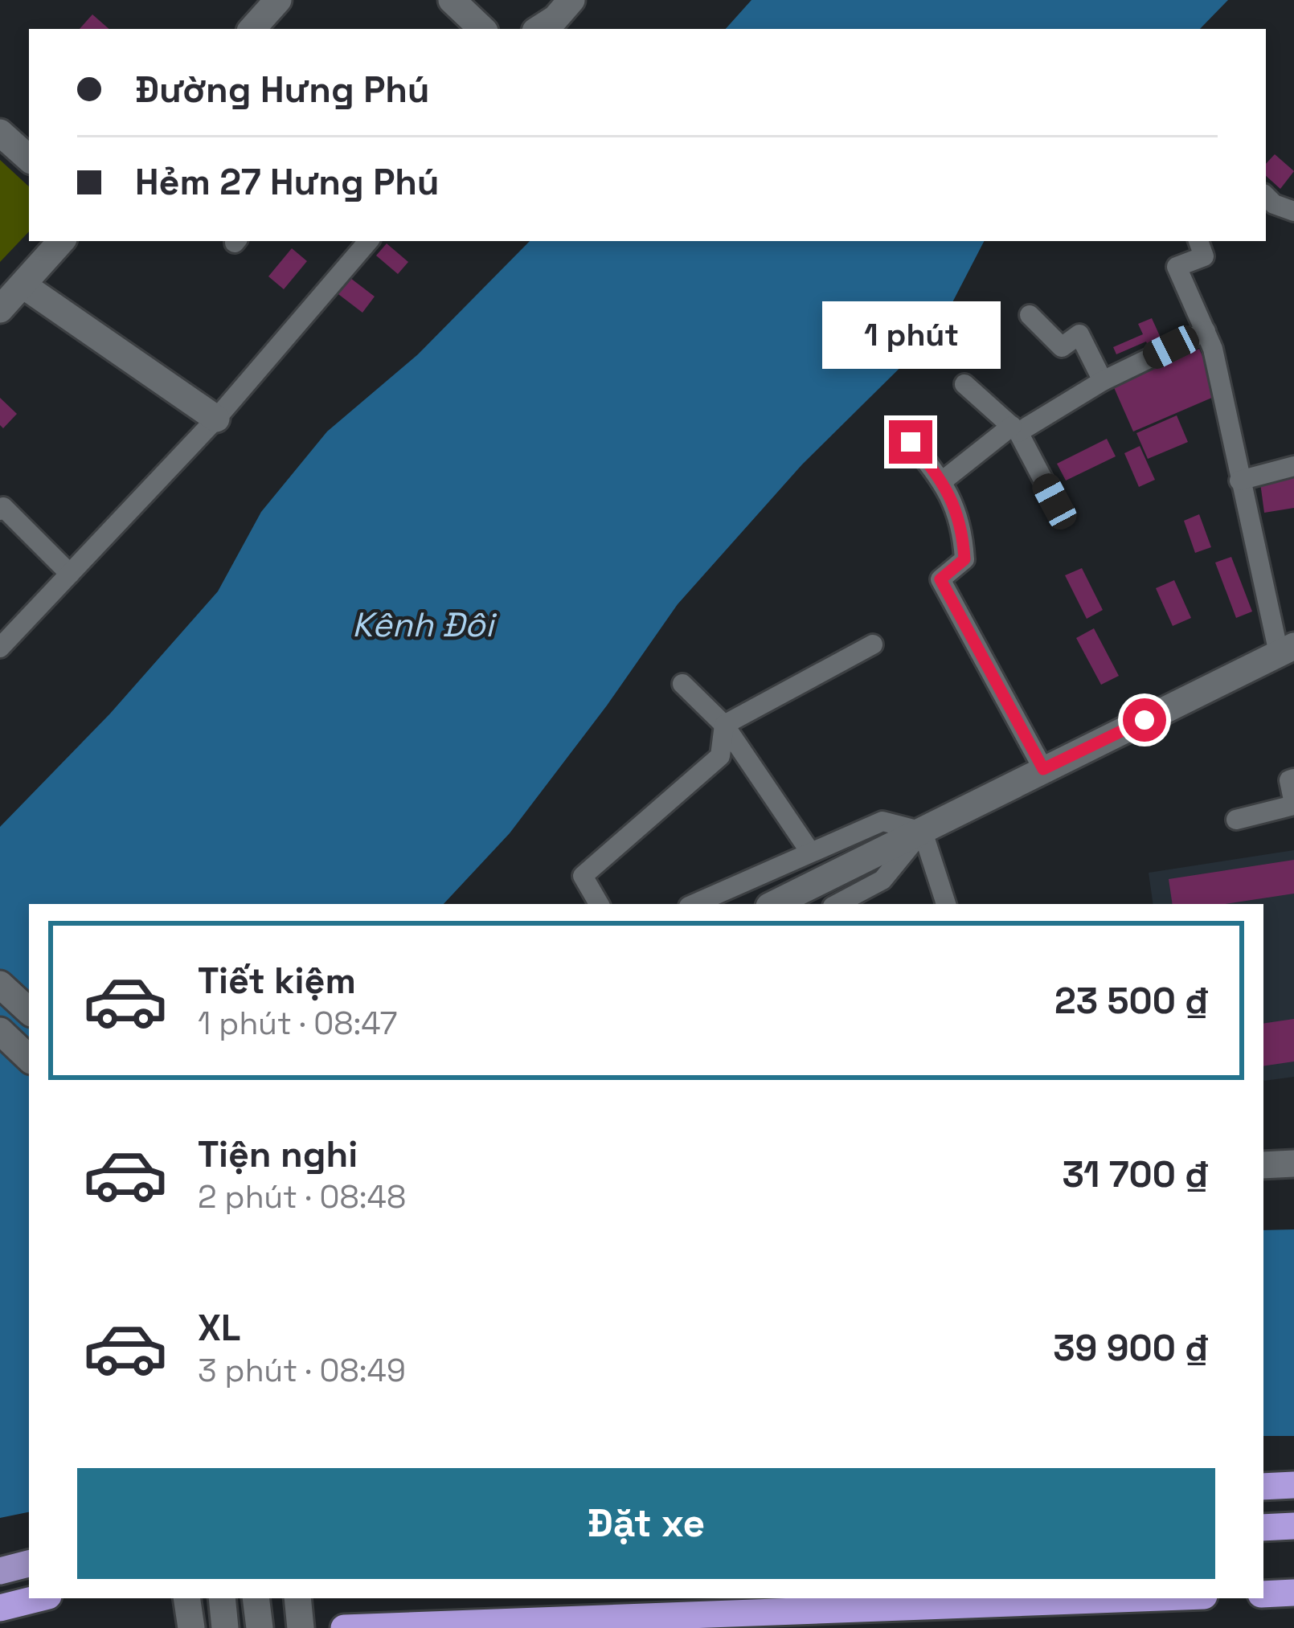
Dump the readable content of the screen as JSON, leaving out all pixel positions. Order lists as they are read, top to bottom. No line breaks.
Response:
{"water":["Kênh Đôi"],"page":{"banner":["Đường Hưng Phú","Hẻm 27 Hưng Phú"],"bubble":"1 phút","list":[{"name":"Tiết kiệm","note":"1 phút · 08:47","value":"23 500 ₫"},{"name":"Tiện nghi","note":"2 phút · 08:48","value":"31 700 ₫"},{"name":"XL","note":"3 phút · 08:49","value":"39 900 ₫"}],"buttons":"Đặt xe"}}
